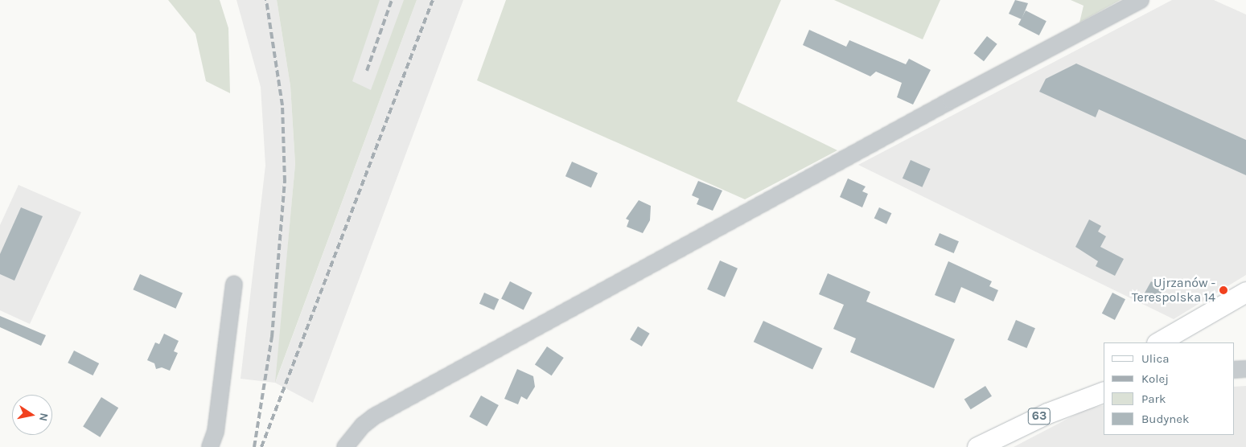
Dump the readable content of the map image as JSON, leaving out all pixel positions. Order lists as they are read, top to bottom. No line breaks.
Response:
{"streets":{"main road":["63"]},"places":["Ujrzanów - Terespolska 14"],"legend":["Ulica","Kolej","Park","Budynek"],"north":"right"}
